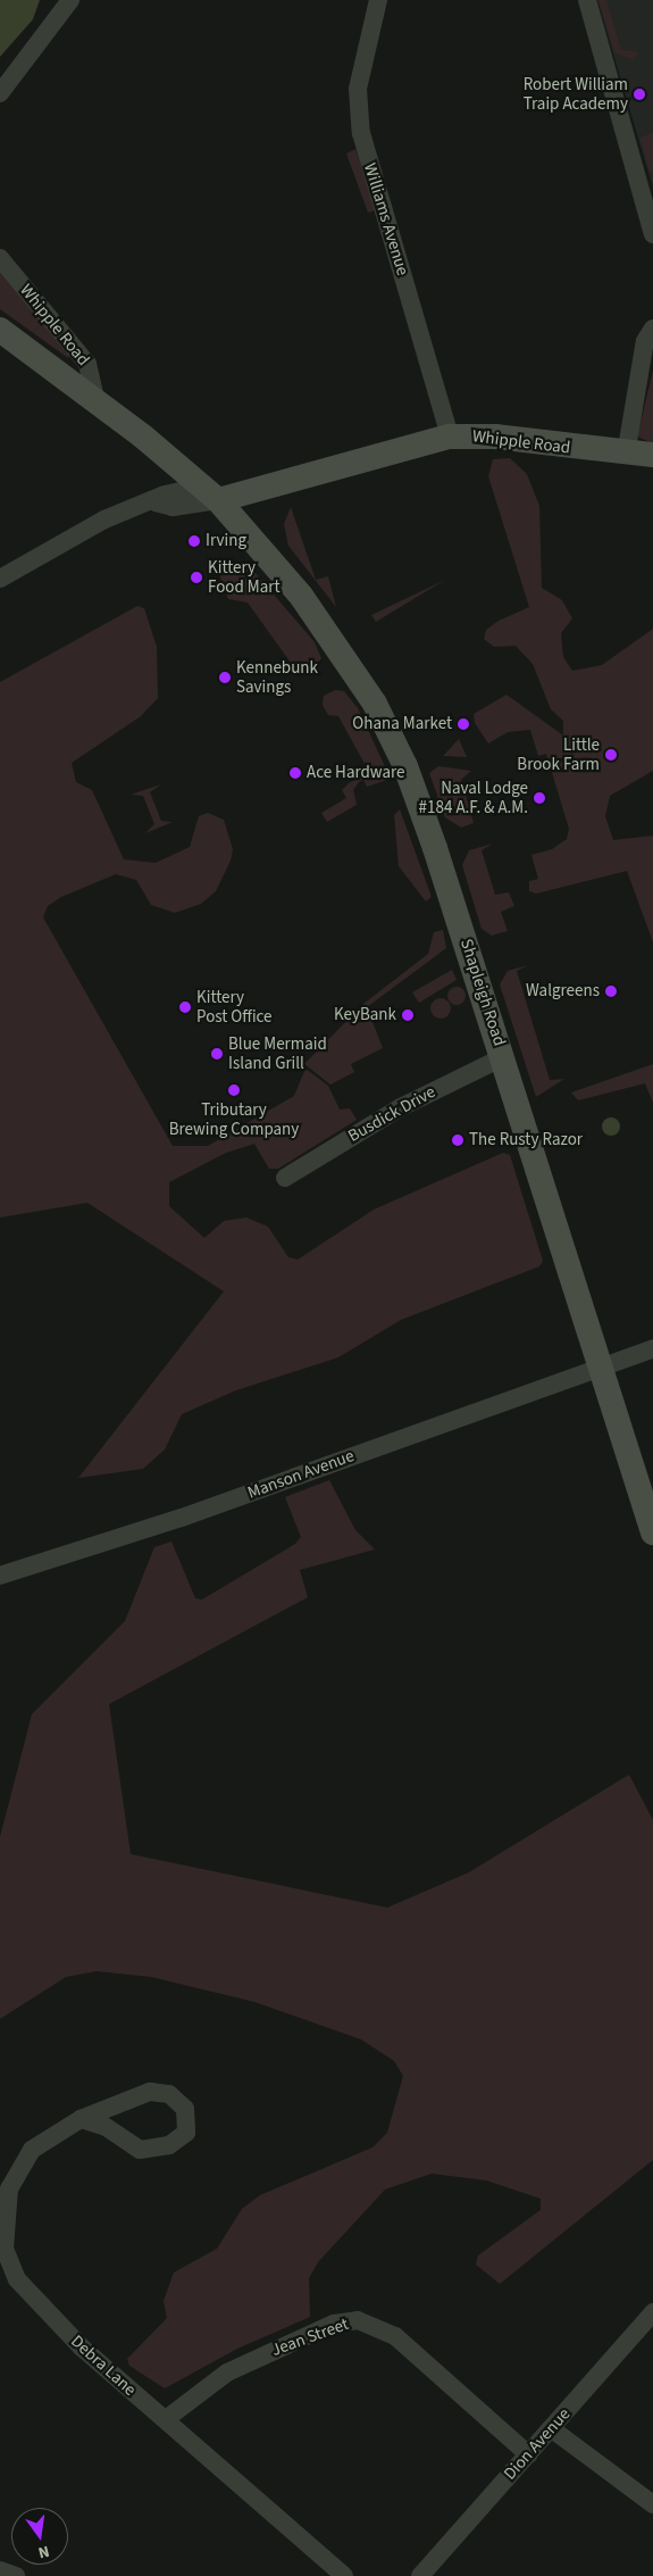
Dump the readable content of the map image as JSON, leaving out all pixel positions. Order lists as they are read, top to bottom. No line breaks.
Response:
{"streets":{"main road":["Whipple Road","Shapleigh Road"],"street":["Williams Avenue","Busdick Drive","Manson Avenue","Jean Street","Debra Lane","Dion Avenue"]},"crossings":[["Williams Avenue","Whipple Road"],["Whipple Road","Shapleigh Road"],["Shapleigh Road","Busdick Drive"],["Shapleigh Road","Manson Avenue"],["Jean Street","Debra Lane"],["Jean Street","Dion Avenue"]],"places":["Robert William Traip Academy","Irving","Kittery Food Mart","Kennebunk Savings","Ohana Market","Little Brook Farm","Ace Hardware","Naval Lodge #184 A.F. & A.M.","Walgreens","Kittery Post Office","KeyBank","Blue Mermaid Island Grill","Tributary Brewing Company","The Rusty Razor"],"north":"bottom"}
